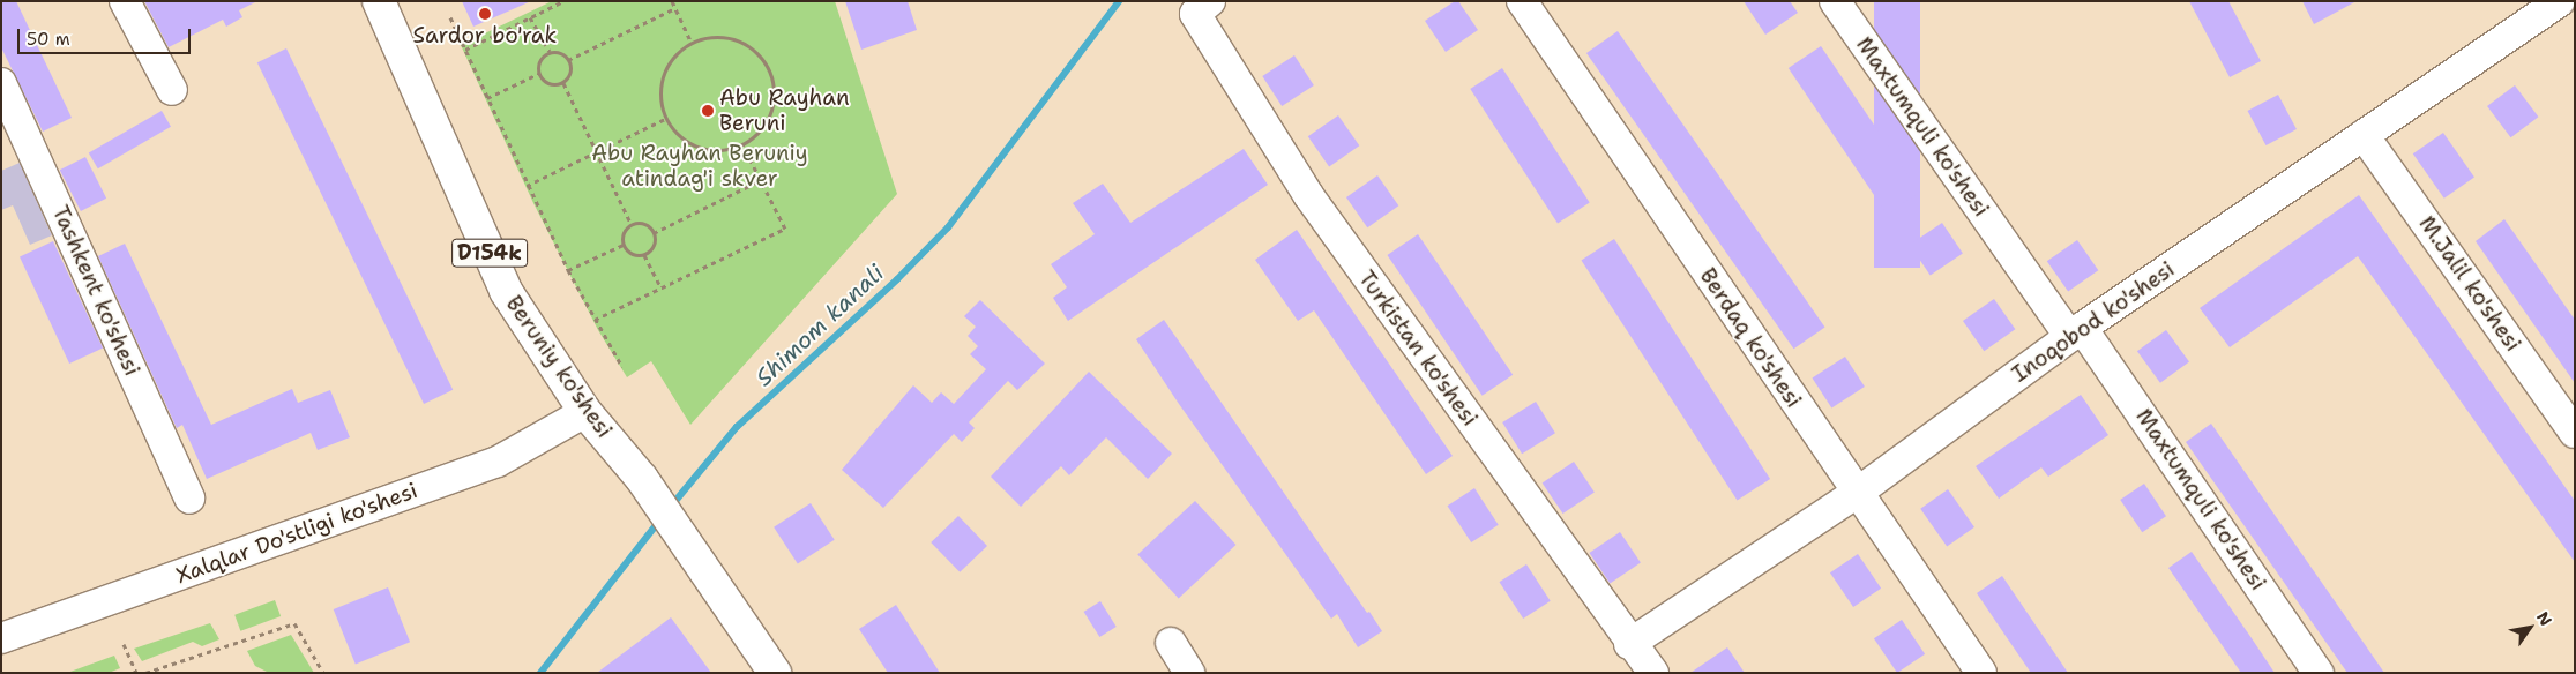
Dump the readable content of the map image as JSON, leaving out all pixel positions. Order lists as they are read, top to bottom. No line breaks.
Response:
{"streets":{"main road":["D154k","Beruniy ko'shesi"],"street":["Maxtumquli ko'shesi","M.Jalil ko'shesi","Tashkent ko'shesi","Inoqobod ko'shesi","Berdaq ko'shesi","Turkistan ko'shesi","Xalqlar Do'stligi ko'shesi"]},"crossings":[["Maxtumquli ko'shesi","Inoqobod ko'shesi"],["M.Jalil ko'shesi","Inoqobod ko'shesi"],["Inoqobod ko'shesi","Berdaq ko'shesi"],["Inoqobod ko'shesi","Turkistan ko'shesi"],["Beruniy ko'shesi","Xalqlar Do'stligi ko'shesi"]],"water":["Shimom kanali"],"parks":["Abu Rayhan Beruniy atindag'i skver"],"places":["Sardor bo'rak","Abu Rayhan Beruni"],"scale_bar":"50 m","north":"top right"}
